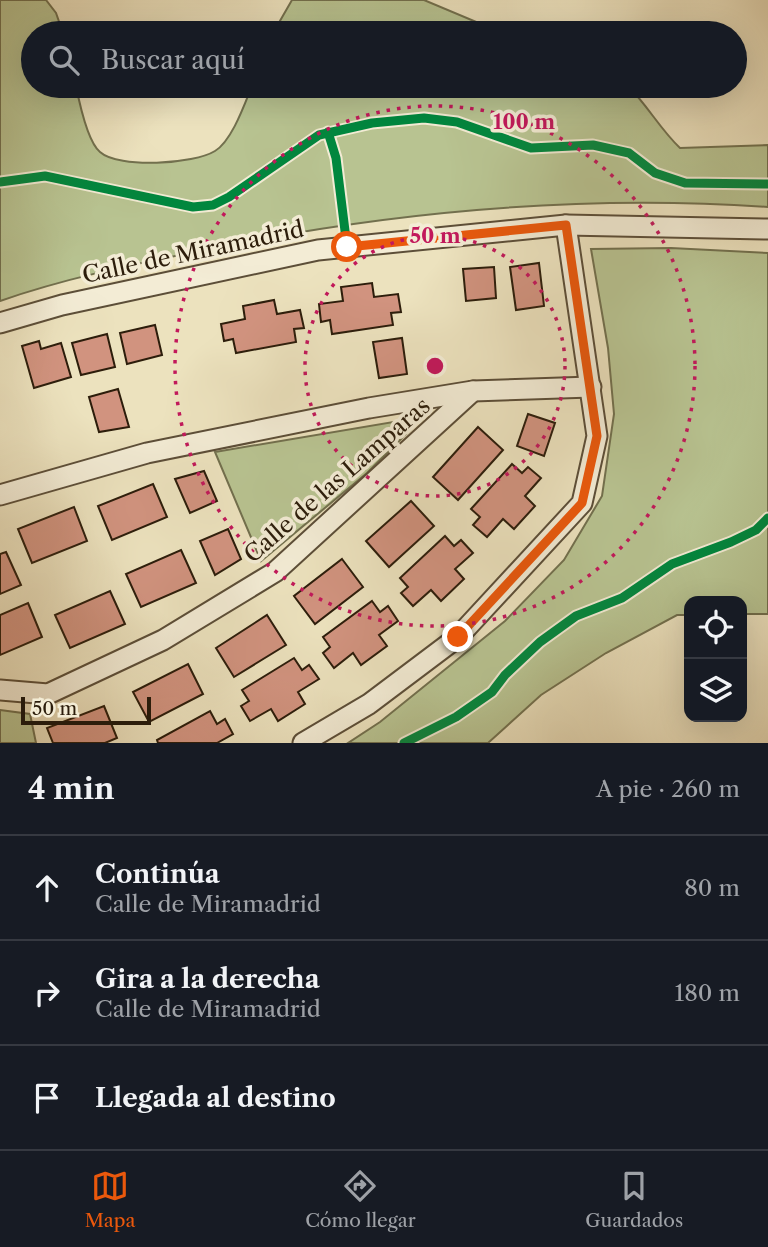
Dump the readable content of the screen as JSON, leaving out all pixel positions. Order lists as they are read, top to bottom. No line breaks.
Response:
{"streets":{"street":["Calle de Miramadrid","Calle de las Lamparas"]},"scale_bar":"50 m","page":{"search":"Buscar aquí","scale":"50 m","heading":["4 min","A pie · 260 m"],"list":[["Continúa","Calle de Miramadrid","80 m"],["Gira a la derecha","Calle de Miramadrid","180 m"],"Llegada al destino"],"nav":["Mapa","Cómo llegar","Guardados"]},"rings":["100 m","50 m"]}
